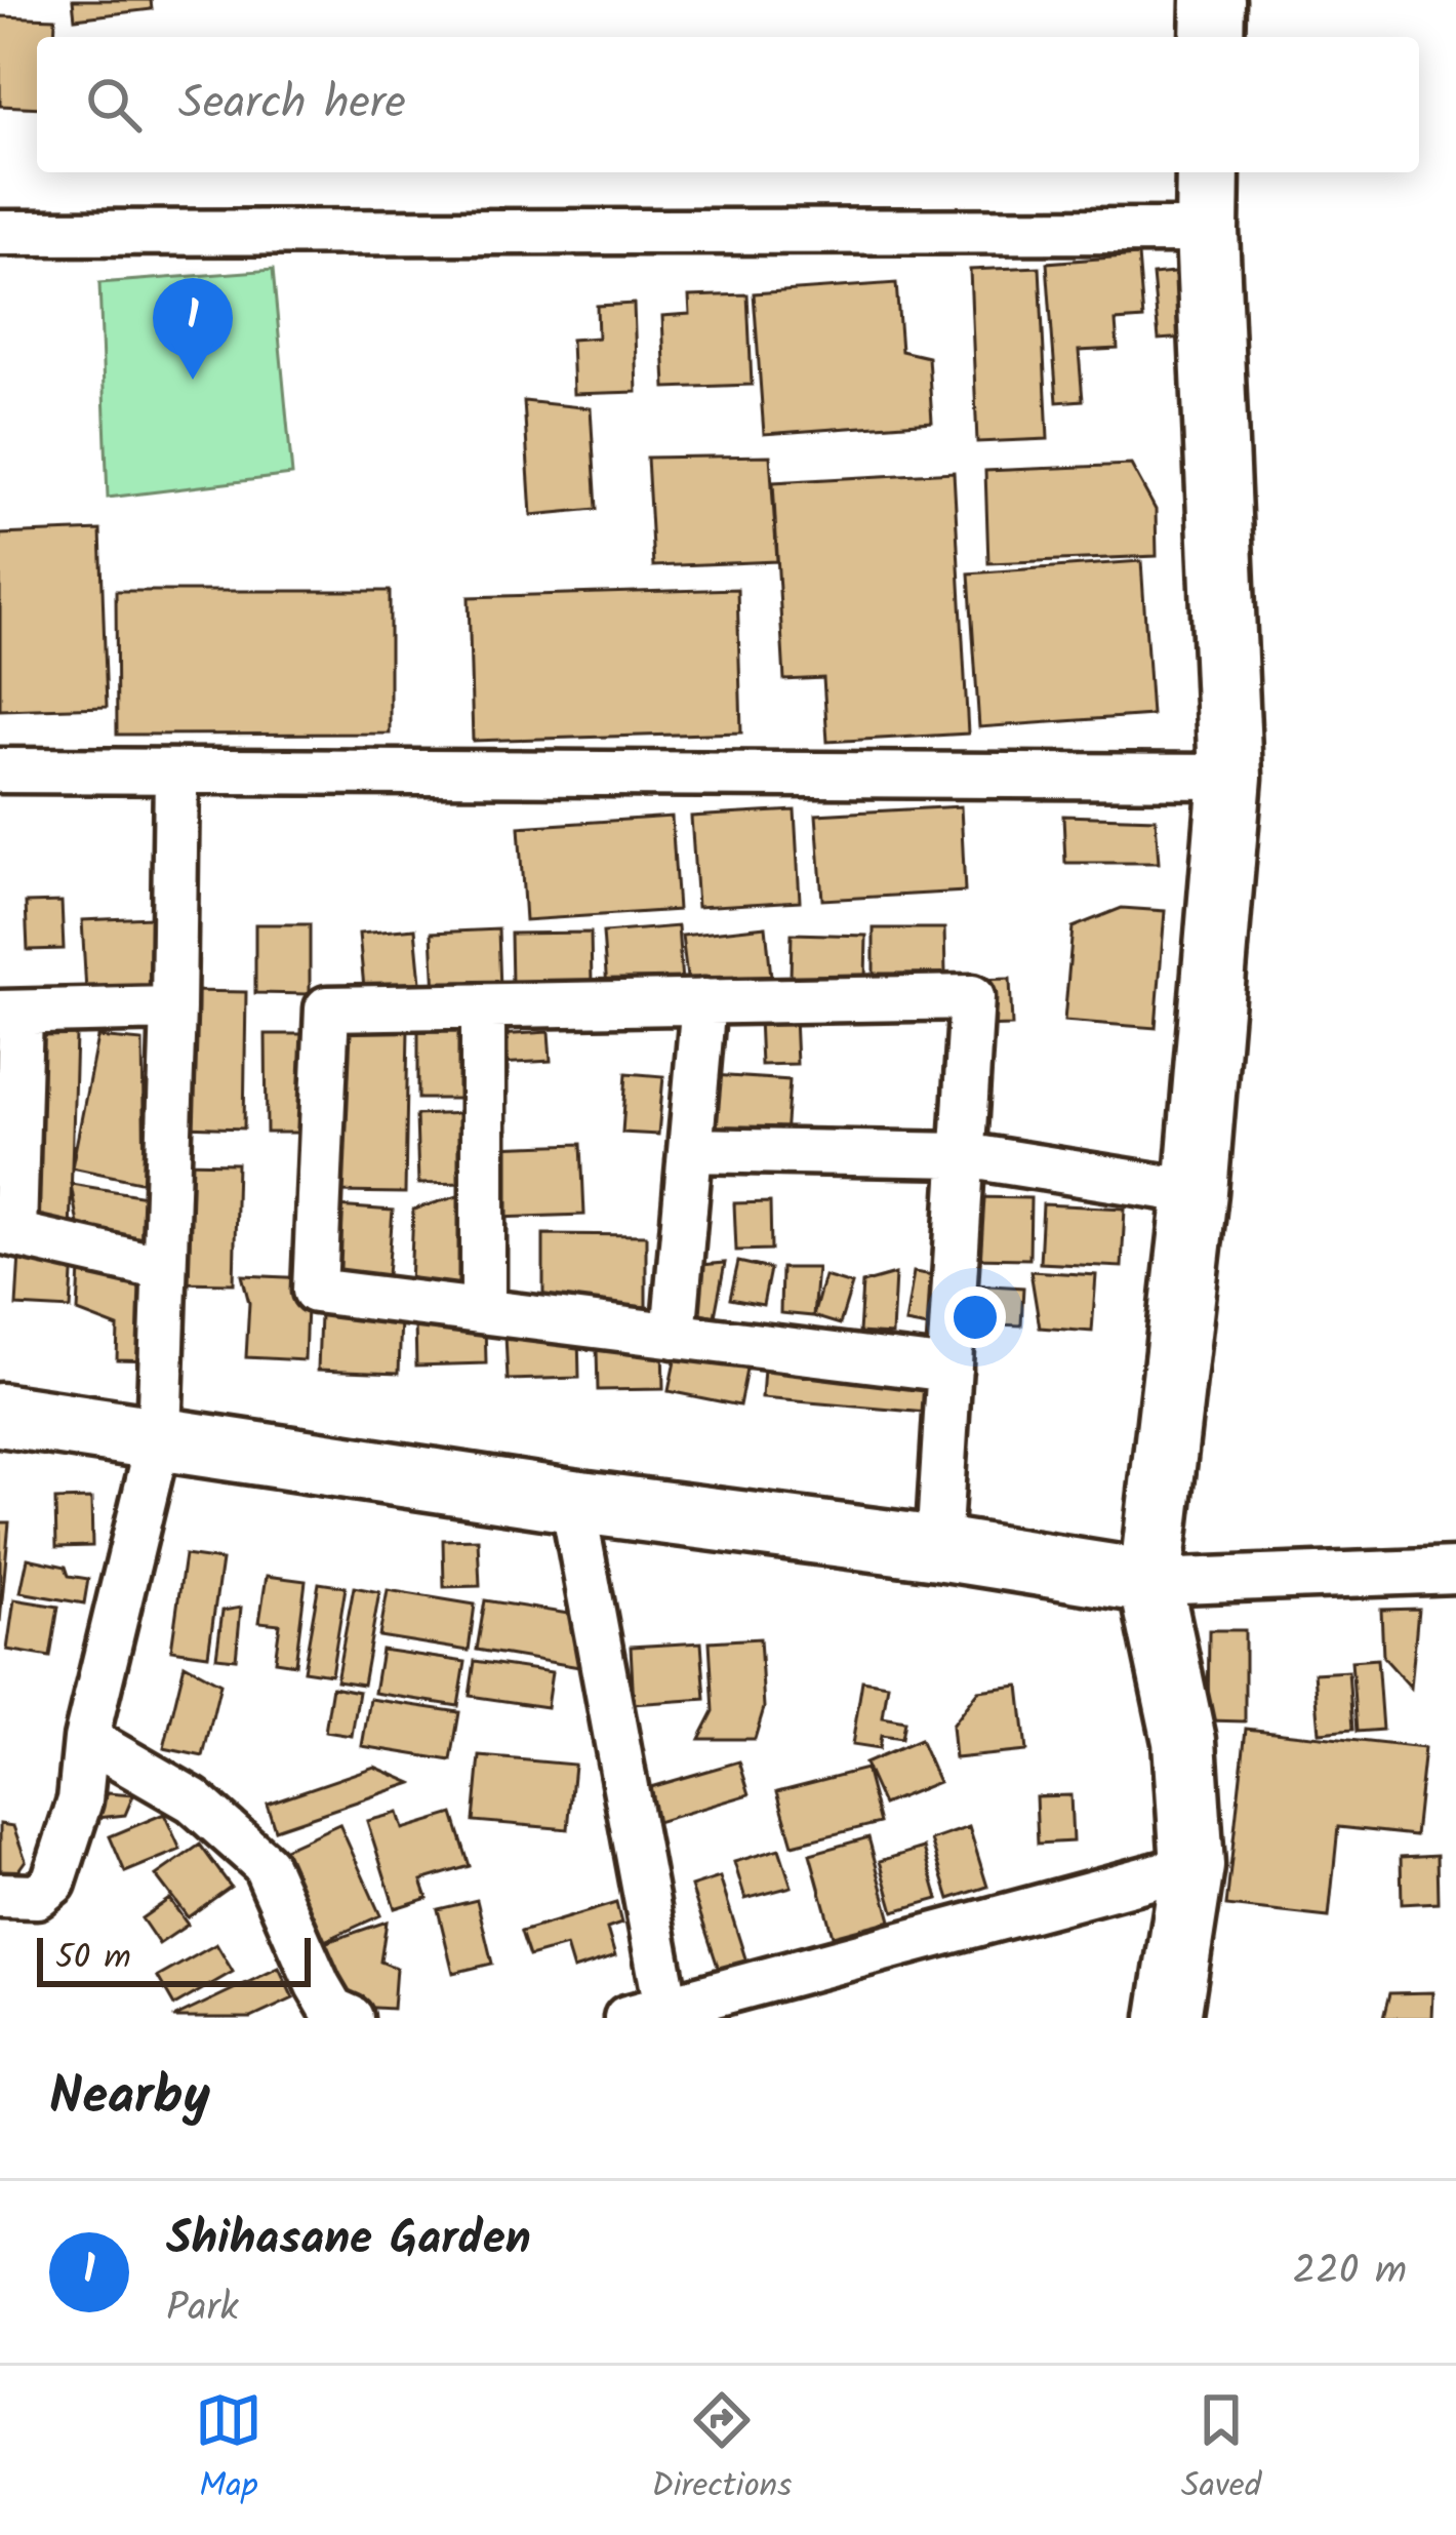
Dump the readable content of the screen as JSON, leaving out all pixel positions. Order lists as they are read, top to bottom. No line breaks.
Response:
{"scale_bar":"50 m","page":{"search":"Search here","pins":"1","scale":"50 m","heading":"Nearby","list":[{"mark":"1","name":"Shihasane Garden","note":"Park","value":"220 m"}],"nav":["Map","Directions","Saved"]}}
